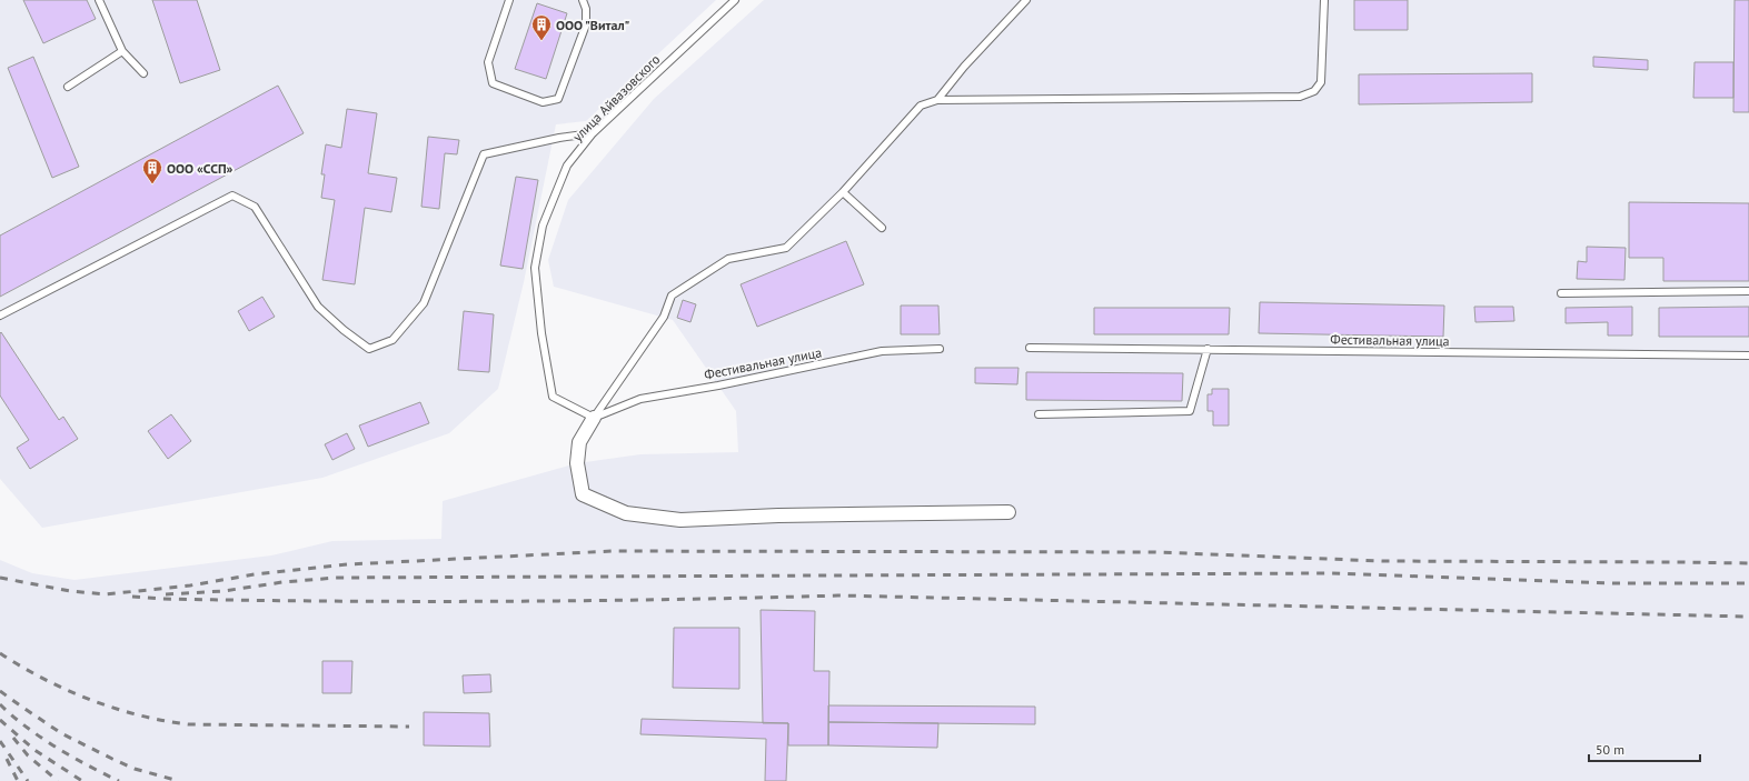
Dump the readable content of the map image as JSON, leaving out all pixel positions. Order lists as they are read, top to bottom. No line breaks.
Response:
{"streets":{"lane":["улица Айвазовского","Фестивальная улица"]},"crossings":[["улица Айвазовского","Фестивальная улица"]],"places":{"building":["ООО \"Витал\"","ООО «ССП»"]},"scale_bar":"50 m"}
